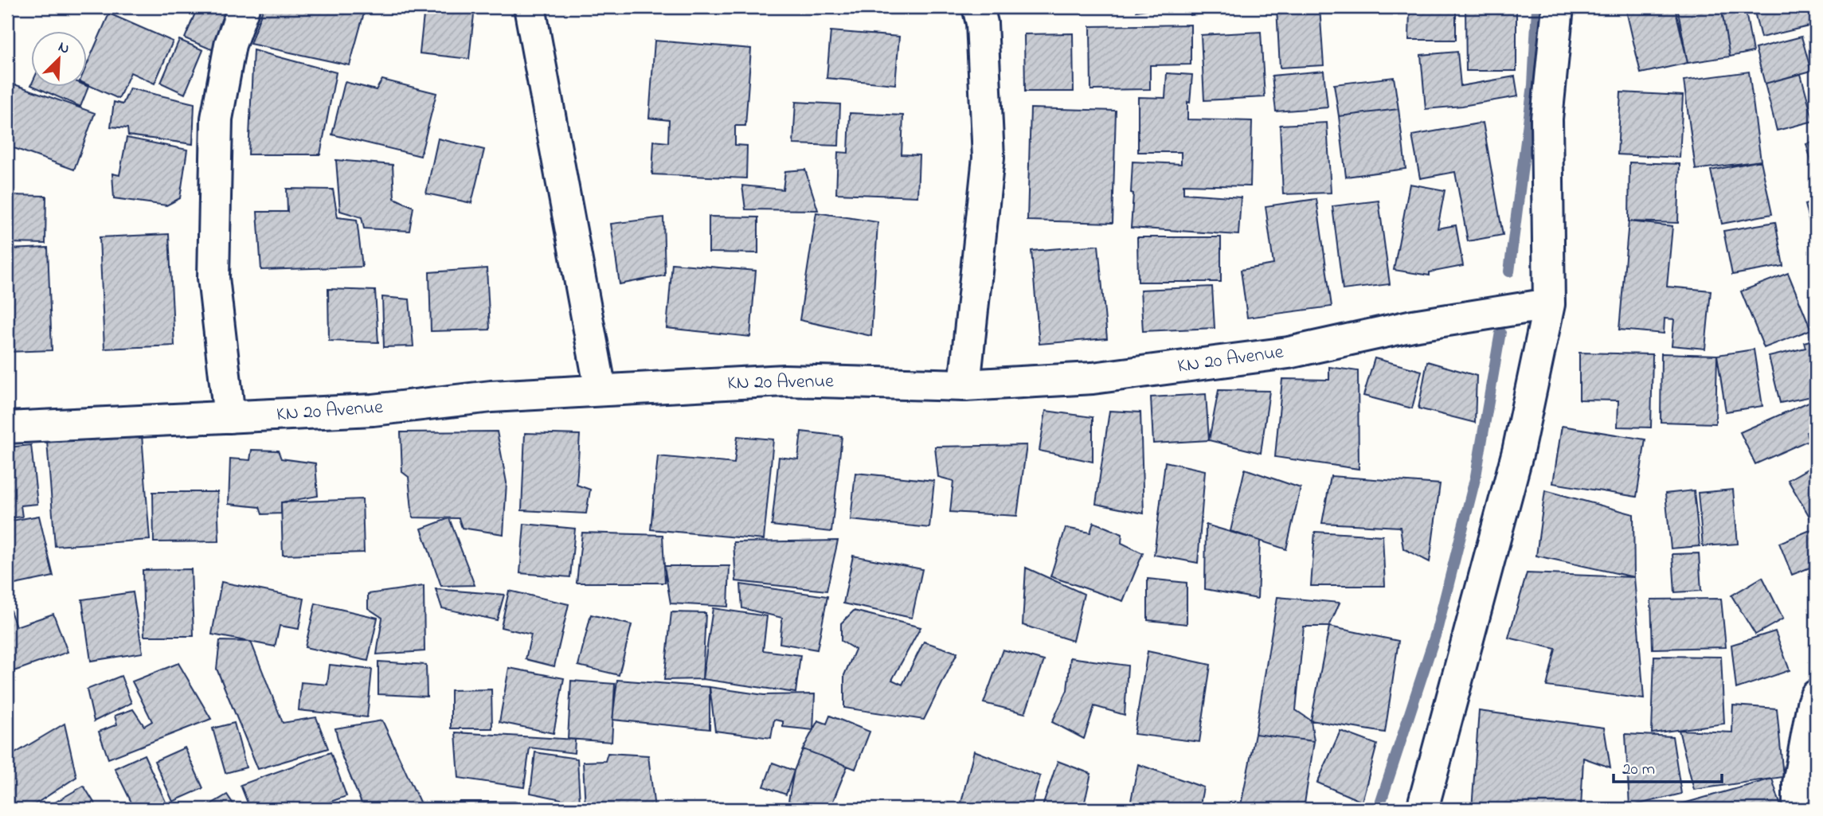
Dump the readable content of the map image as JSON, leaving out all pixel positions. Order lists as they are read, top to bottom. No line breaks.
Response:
{"streets":{"street":["KN 20 Avenue"]},"scale_bar":"20 m","north":"top right"}
